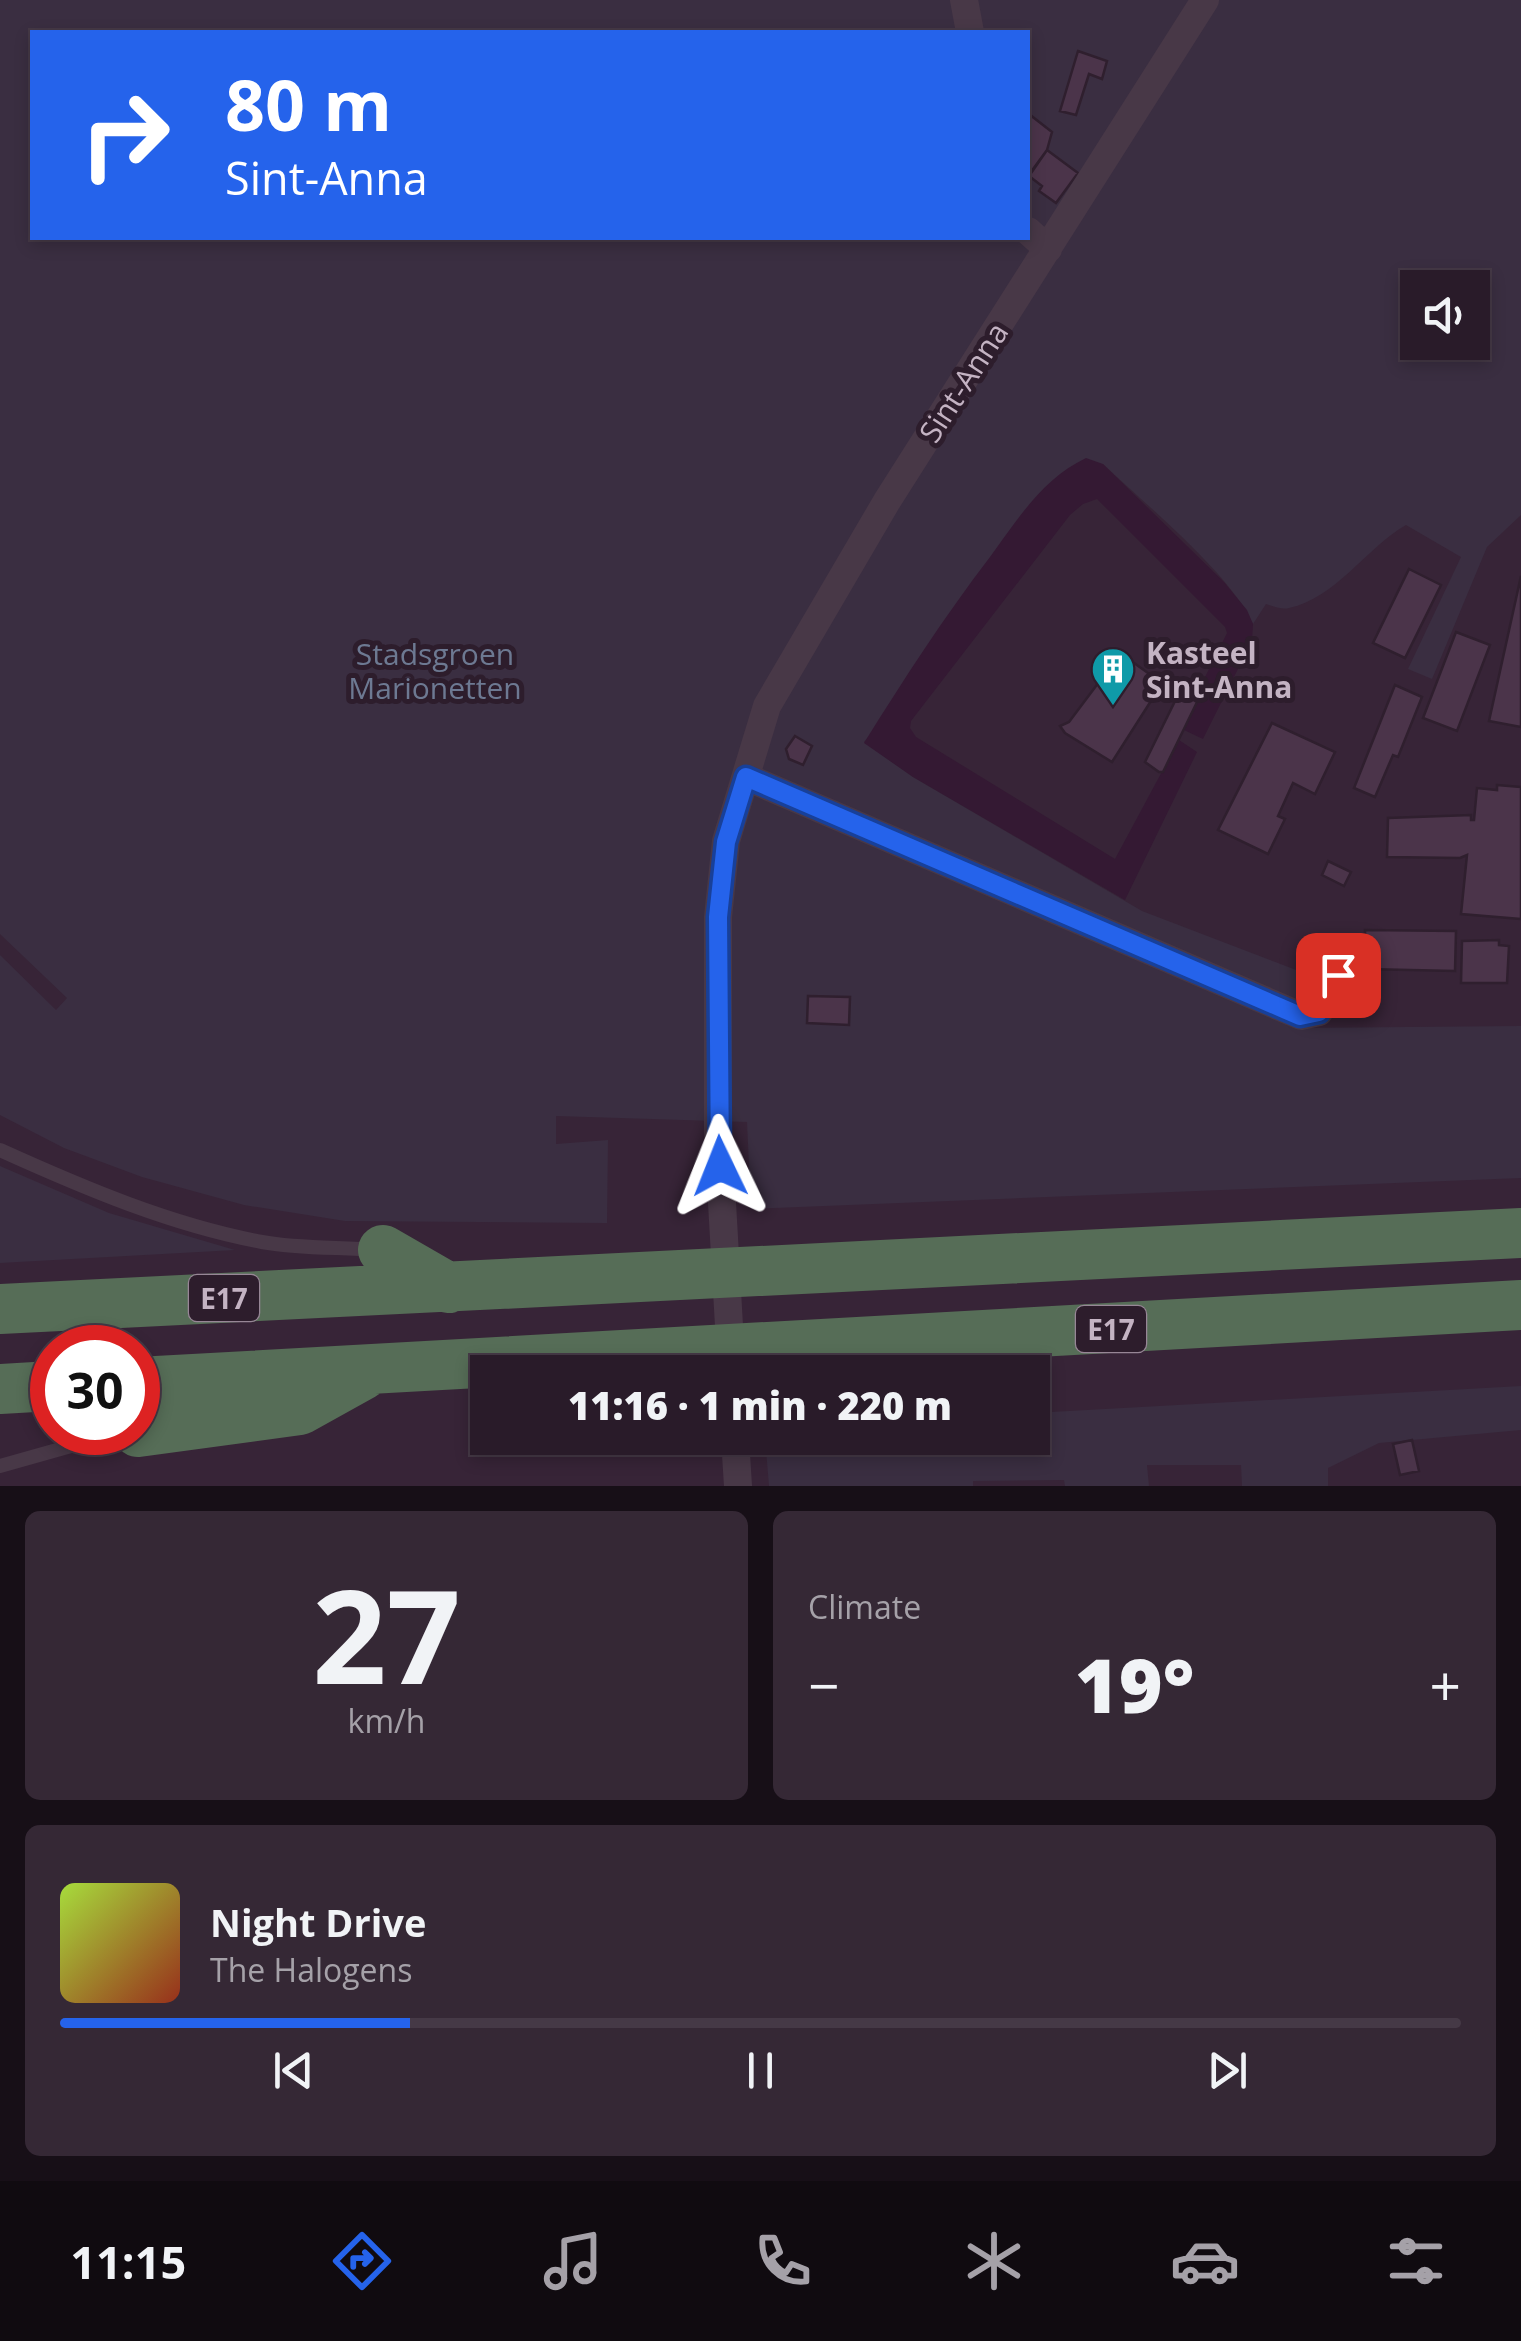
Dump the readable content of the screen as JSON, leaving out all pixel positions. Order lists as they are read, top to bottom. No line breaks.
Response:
{"streets":{"highway":["E17"],"street":["Sint-Anna"]},"parks":["Stadsgroen Marionetten"],"places":{"building":["Kasteel Sint-Anna"]},"page":{"turn":["80 m","Sint-Anna"],"limit":"30","trip":"11:16 · 1 min · 220 m","tile":[["27","km/h"],"Climate"],"heat":["−","19°","+"],"song":["Night Drive","The Halogens"],"tabs":"11:15"}}
